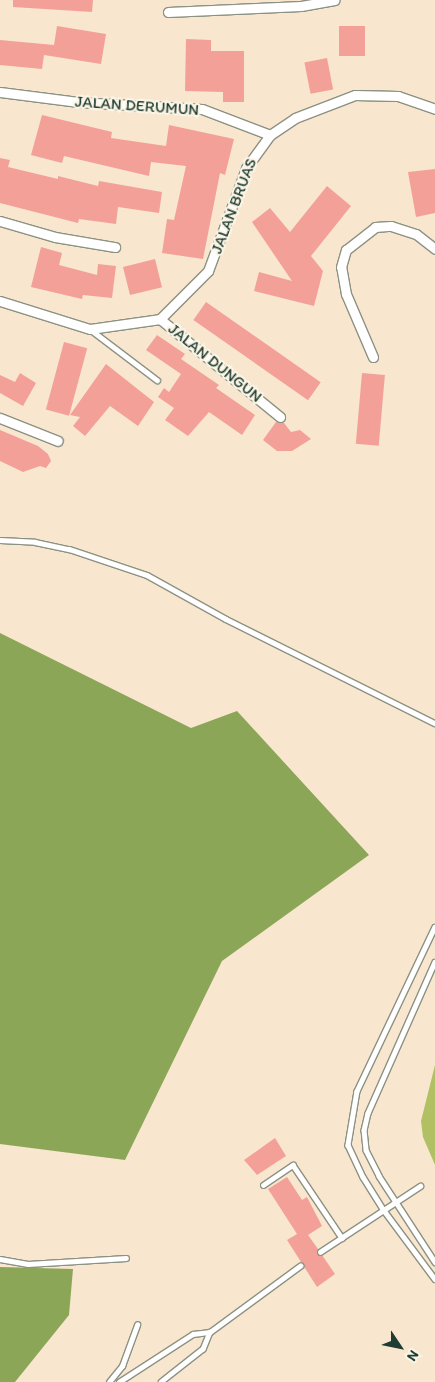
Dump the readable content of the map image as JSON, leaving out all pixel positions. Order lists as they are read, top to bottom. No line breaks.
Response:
{"streets":{"street":["JALAN DERUMUN","JALAN BRUAS","JALAN DUNGUN"]},"crossings":[["JALAN DERUMUN","JALAN BRUAS"],["JALAN BRUAS","JALAN DUNGUN"]],"north":"bottom right"}
